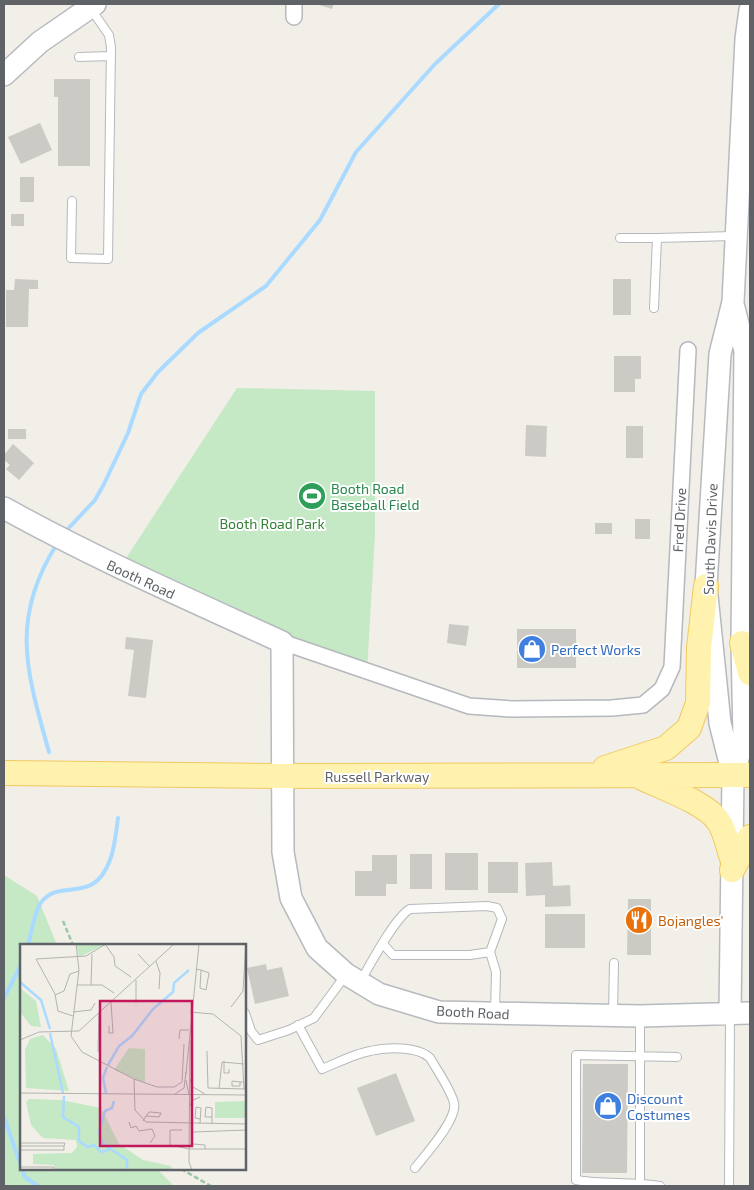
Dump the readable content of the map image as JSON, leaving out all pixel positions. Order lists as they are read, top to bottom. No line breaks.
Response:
{"streets":{"main road":["Russell Parkway"],"street":["Fred Drive","South Davis Drive","Booth Road"]},"crossings":[["Fred Drive","Booth Road"],["South Davis Drive","Booth Road"],["South Davis Drive","Russell Parkway"],["Booth Road","Russell Parkway"]],"parks":["Booth Road Park"],"places":{"sports":["Booth Road Baseball Field"],"shop":["Perfect Works","Discount Costumes"],"restaurant":["Bojangles'"]}}
